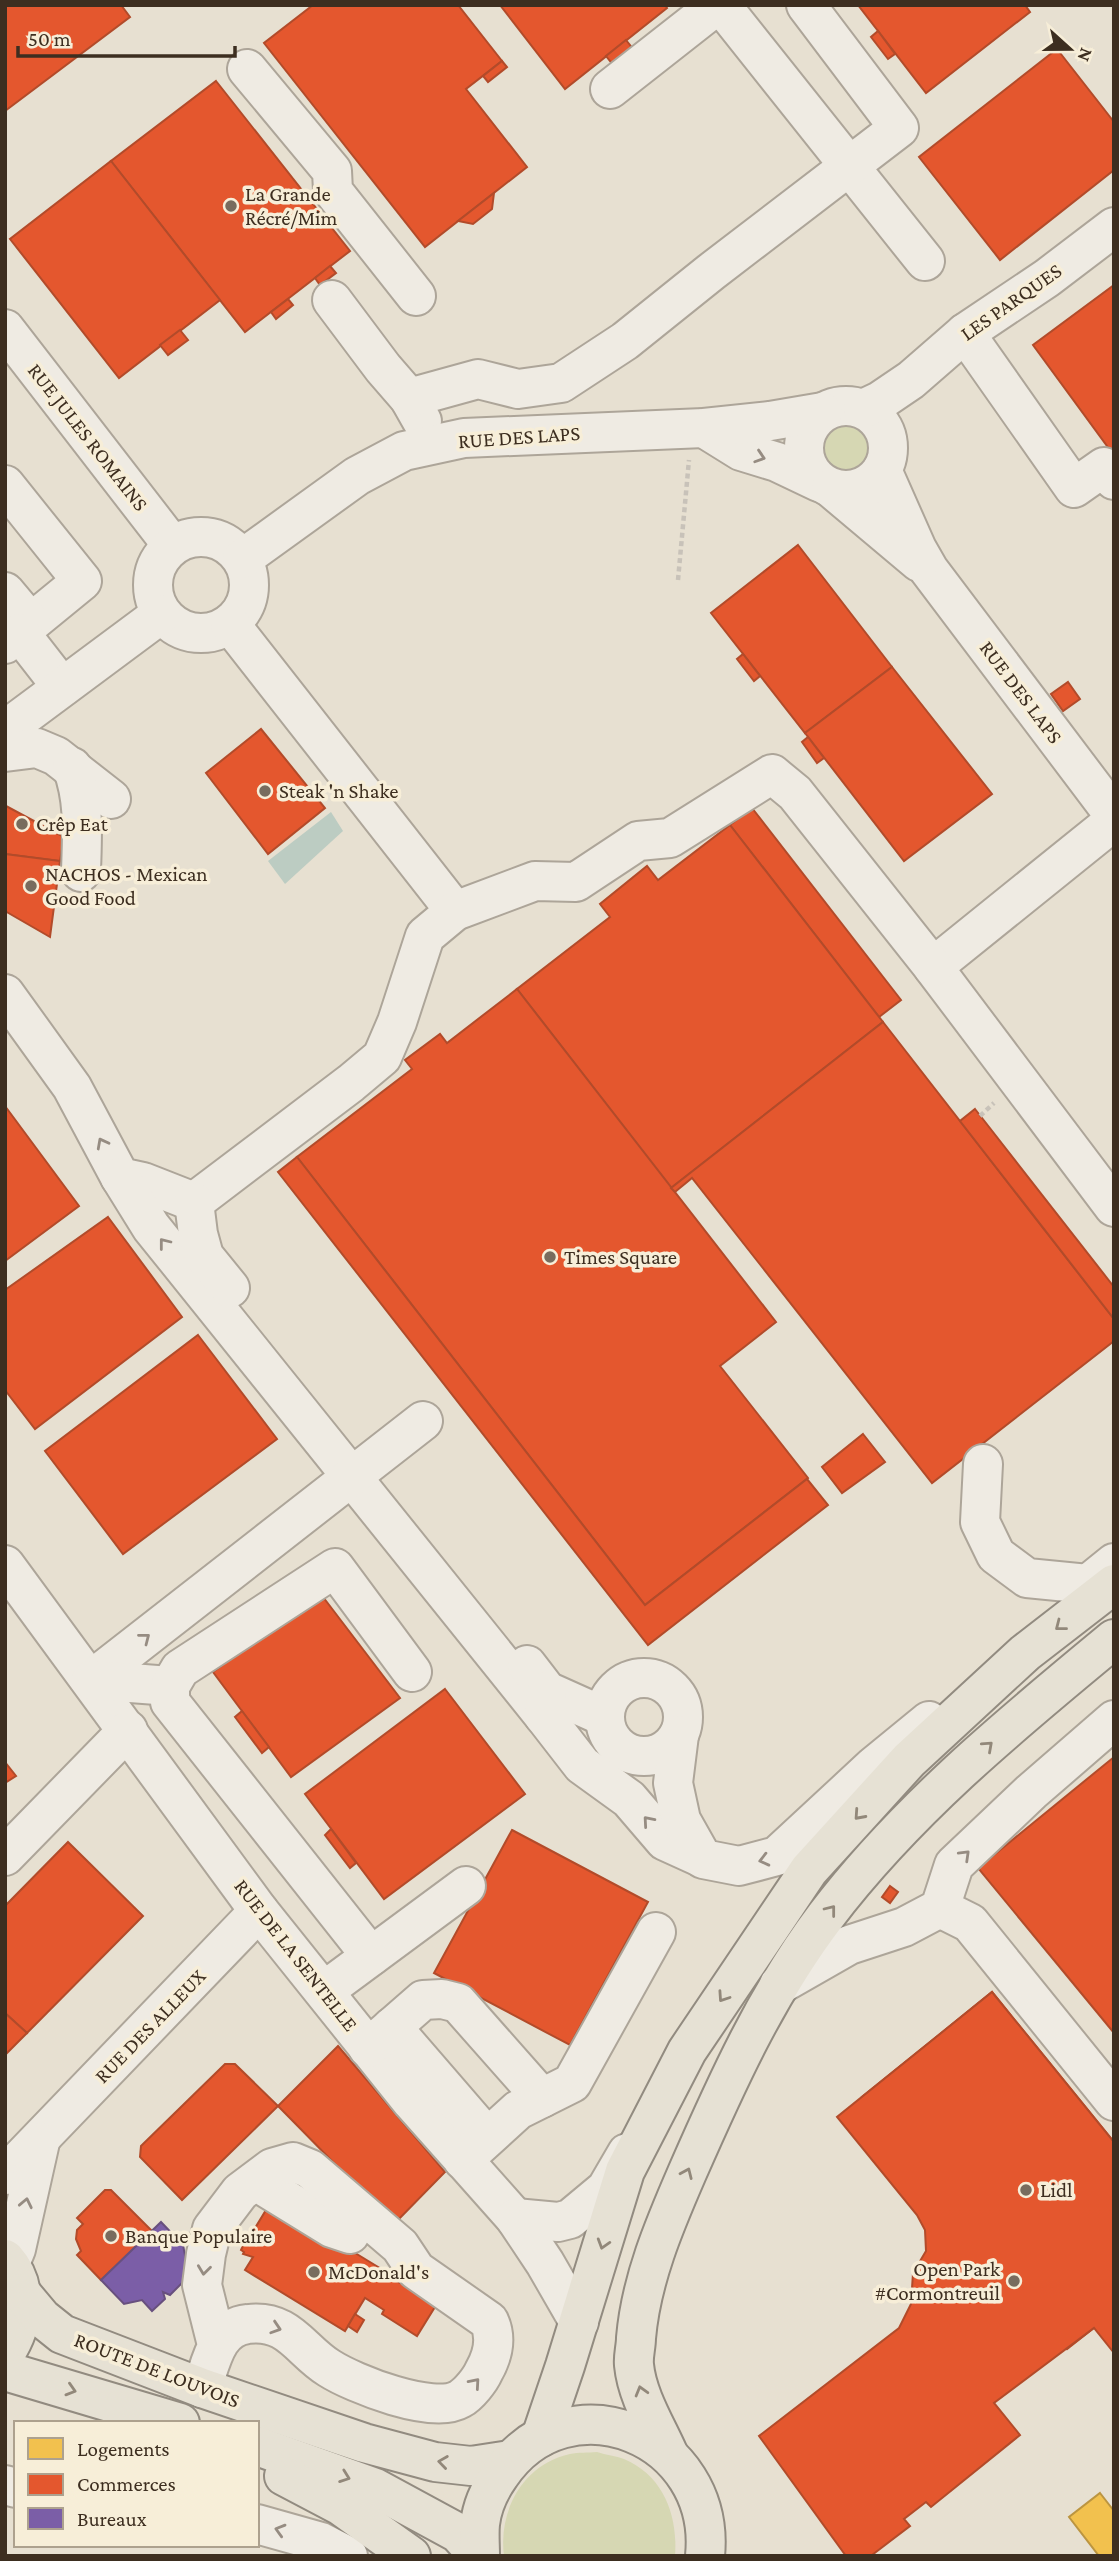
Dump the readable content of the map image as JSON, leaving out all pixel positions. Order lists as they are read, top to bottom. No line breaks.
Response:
{"streets":{"main road":["ROUTE DE LOUVOIS"],"street":["LES PARQUES","RUE JULES ROMAINS","RUE DES LAPS","RUE DE LA SENTELLE","RUE DES ALLEUX"]},"crossings":[["LES PARQUES","RUE DES LAPS"],["RUE JULES ROMAINS","RUE DES LAPS"],["RUE DE LA SENTELLE","RUE DES ALLEUX"]],"places":["La Grande Récré/Mim","Steak 'n Shake","Crêp Eat","NACHOS - Mexican Good Food","Times Square","Lidl","Banque Populaire","McDonald's","Open Park #Cormontreuil"],"legend":["Logements","Commerces","Bureaux"],"scale_bar":"50 m","north":"right"}
